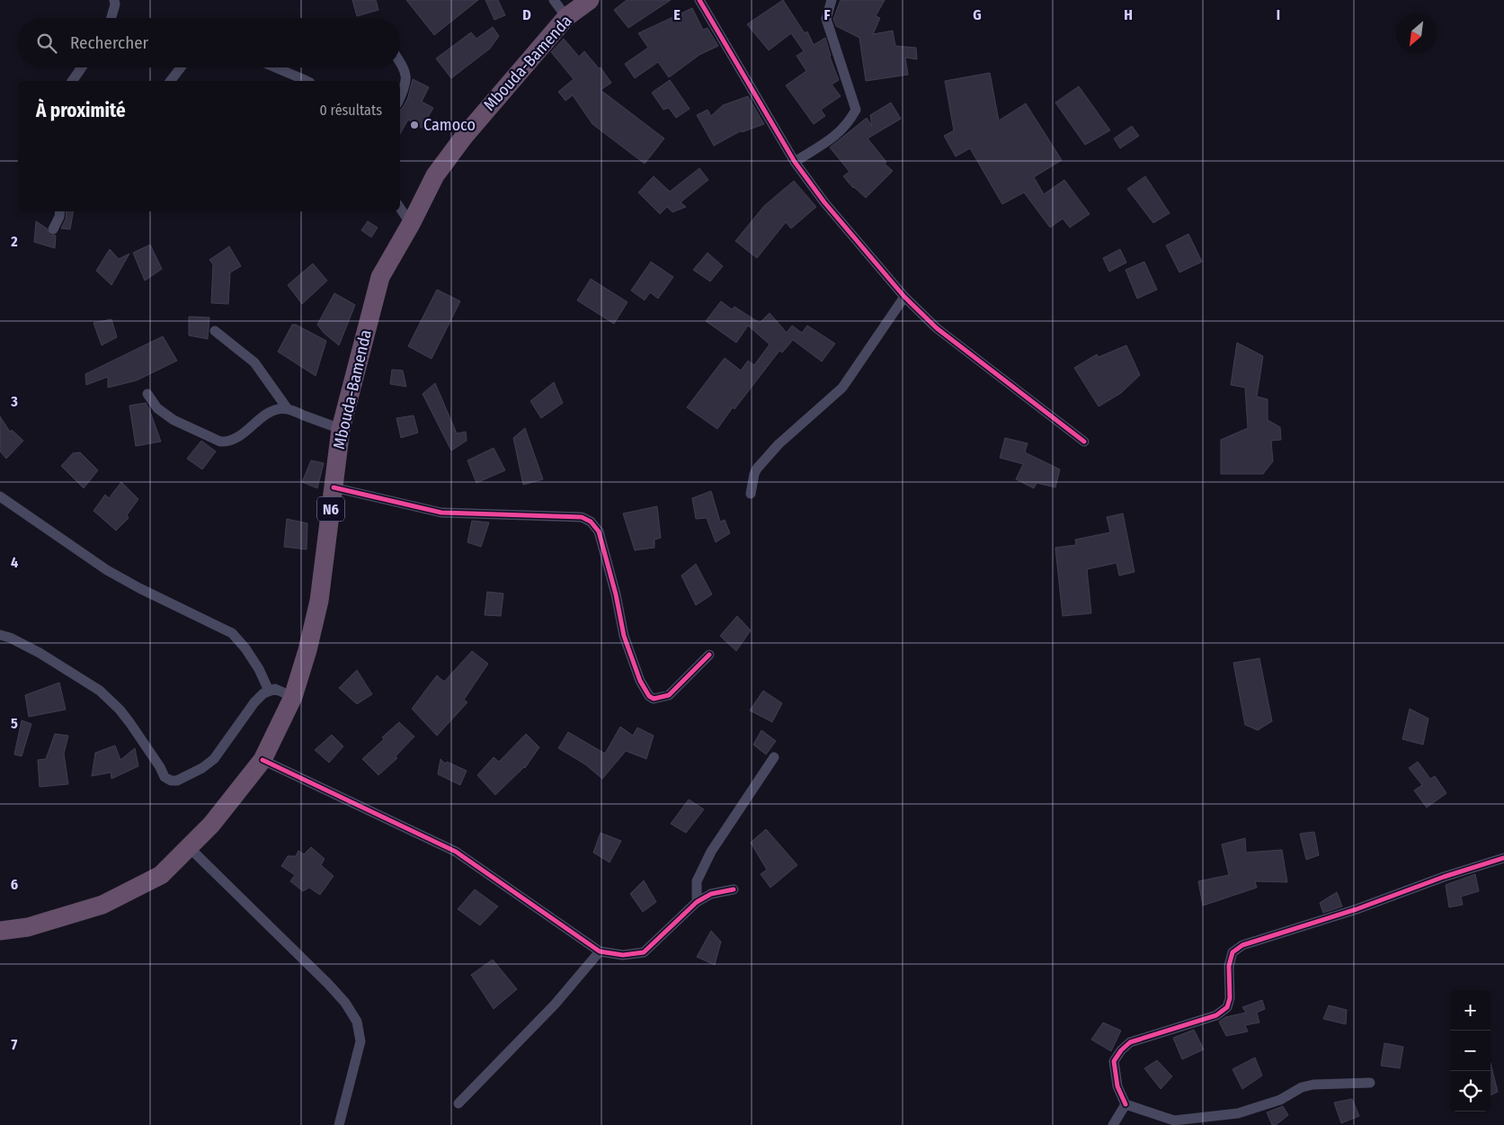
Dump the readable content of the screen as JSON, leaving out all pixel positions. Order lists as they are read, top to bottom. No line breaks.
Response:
{"streets":{"highway":["Mbouda-Bamenda","N6"]},"places":["Camoco"],"north":"bottom left","page":{"search":"Rechercher","heading":["À proximité","0 résultats"],"map_buttons":["+","−"]},"grid":{"columns":["D","E","F","G","H","I"],"rows":["2","3","4","5","6","7"]}}
